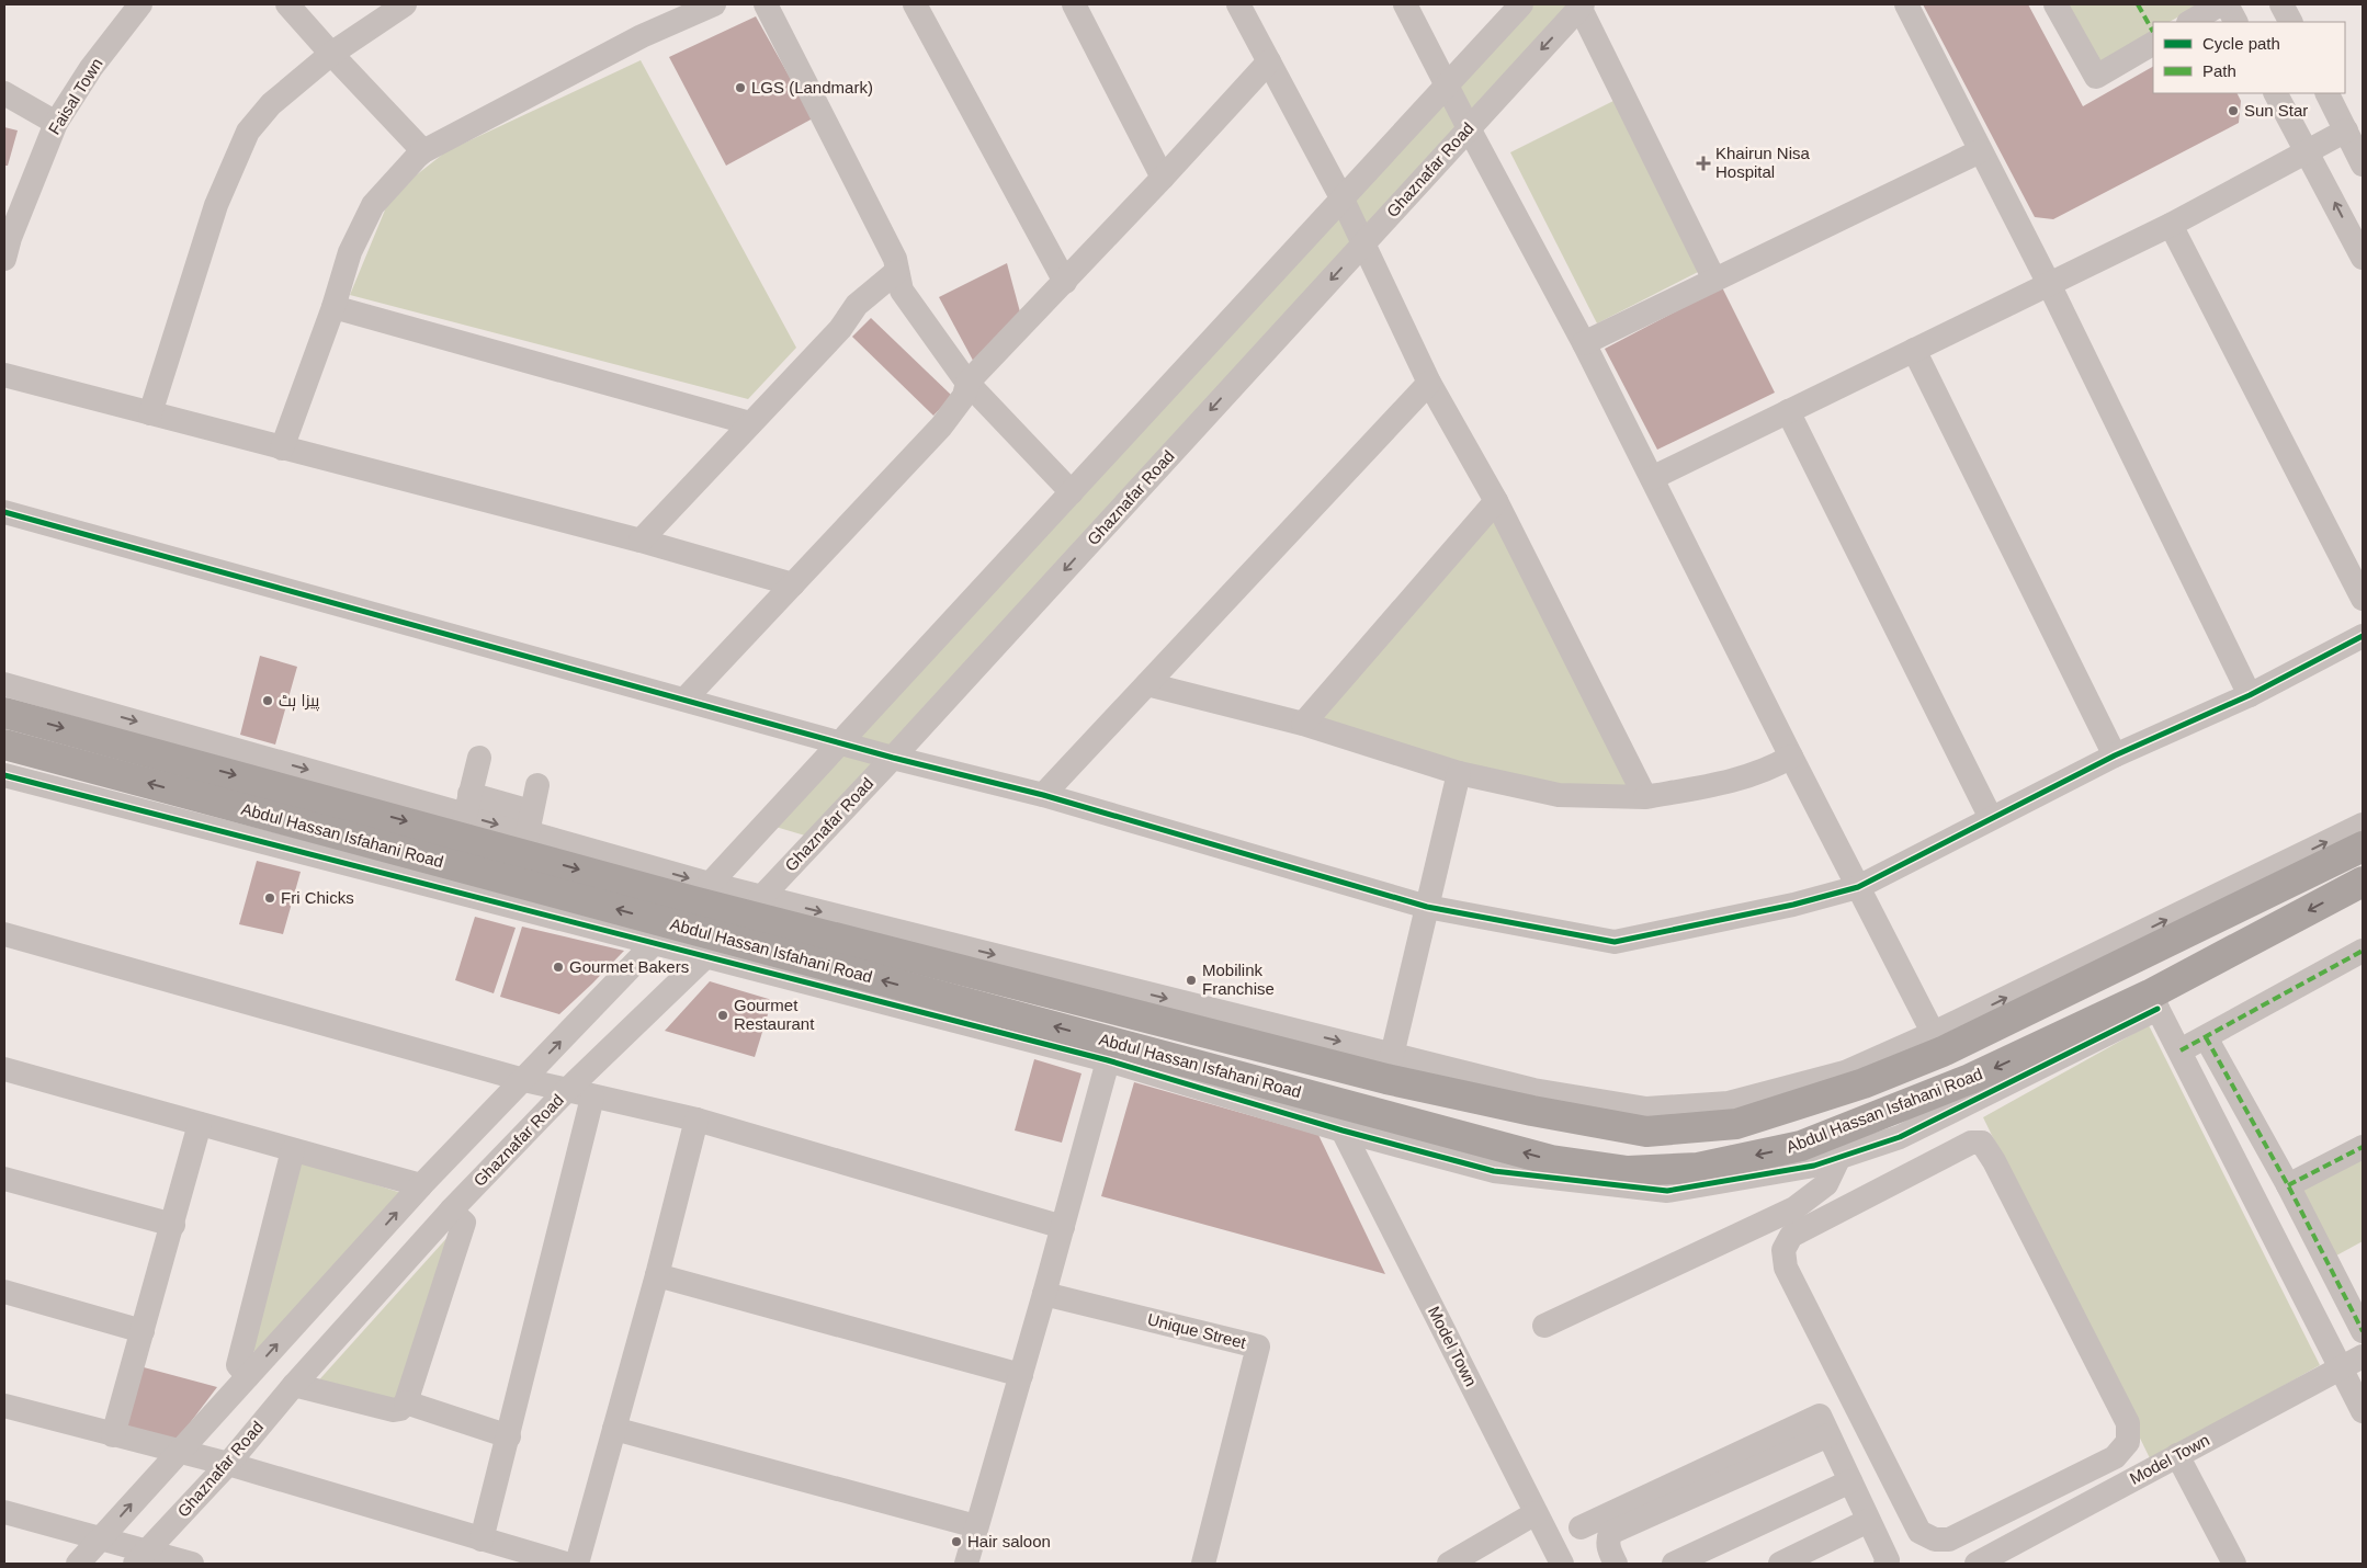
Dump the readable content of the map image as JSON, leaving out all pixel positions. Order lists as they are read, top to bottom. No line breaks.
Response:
{"streets":{"main road":["Abdul Hassan Isfahani Road"],"street":["Faisal Town","Ghaznafar Road","Unique Street","Model Town"]},"crossings":[["Ghaznafar Road","Abdul Hassan Isfahani Road"]],"places":{"other":["LGS (Landmark)","Sun Star","پیزا ہٹ","Fri Chicks","Gourmet Bakers","Mobilink Franchise","Gourmet Restaurant","Hair saloon"],"health":["Khairun Nisa Hospital"]},"legend":["Cycle path","Path"]}
